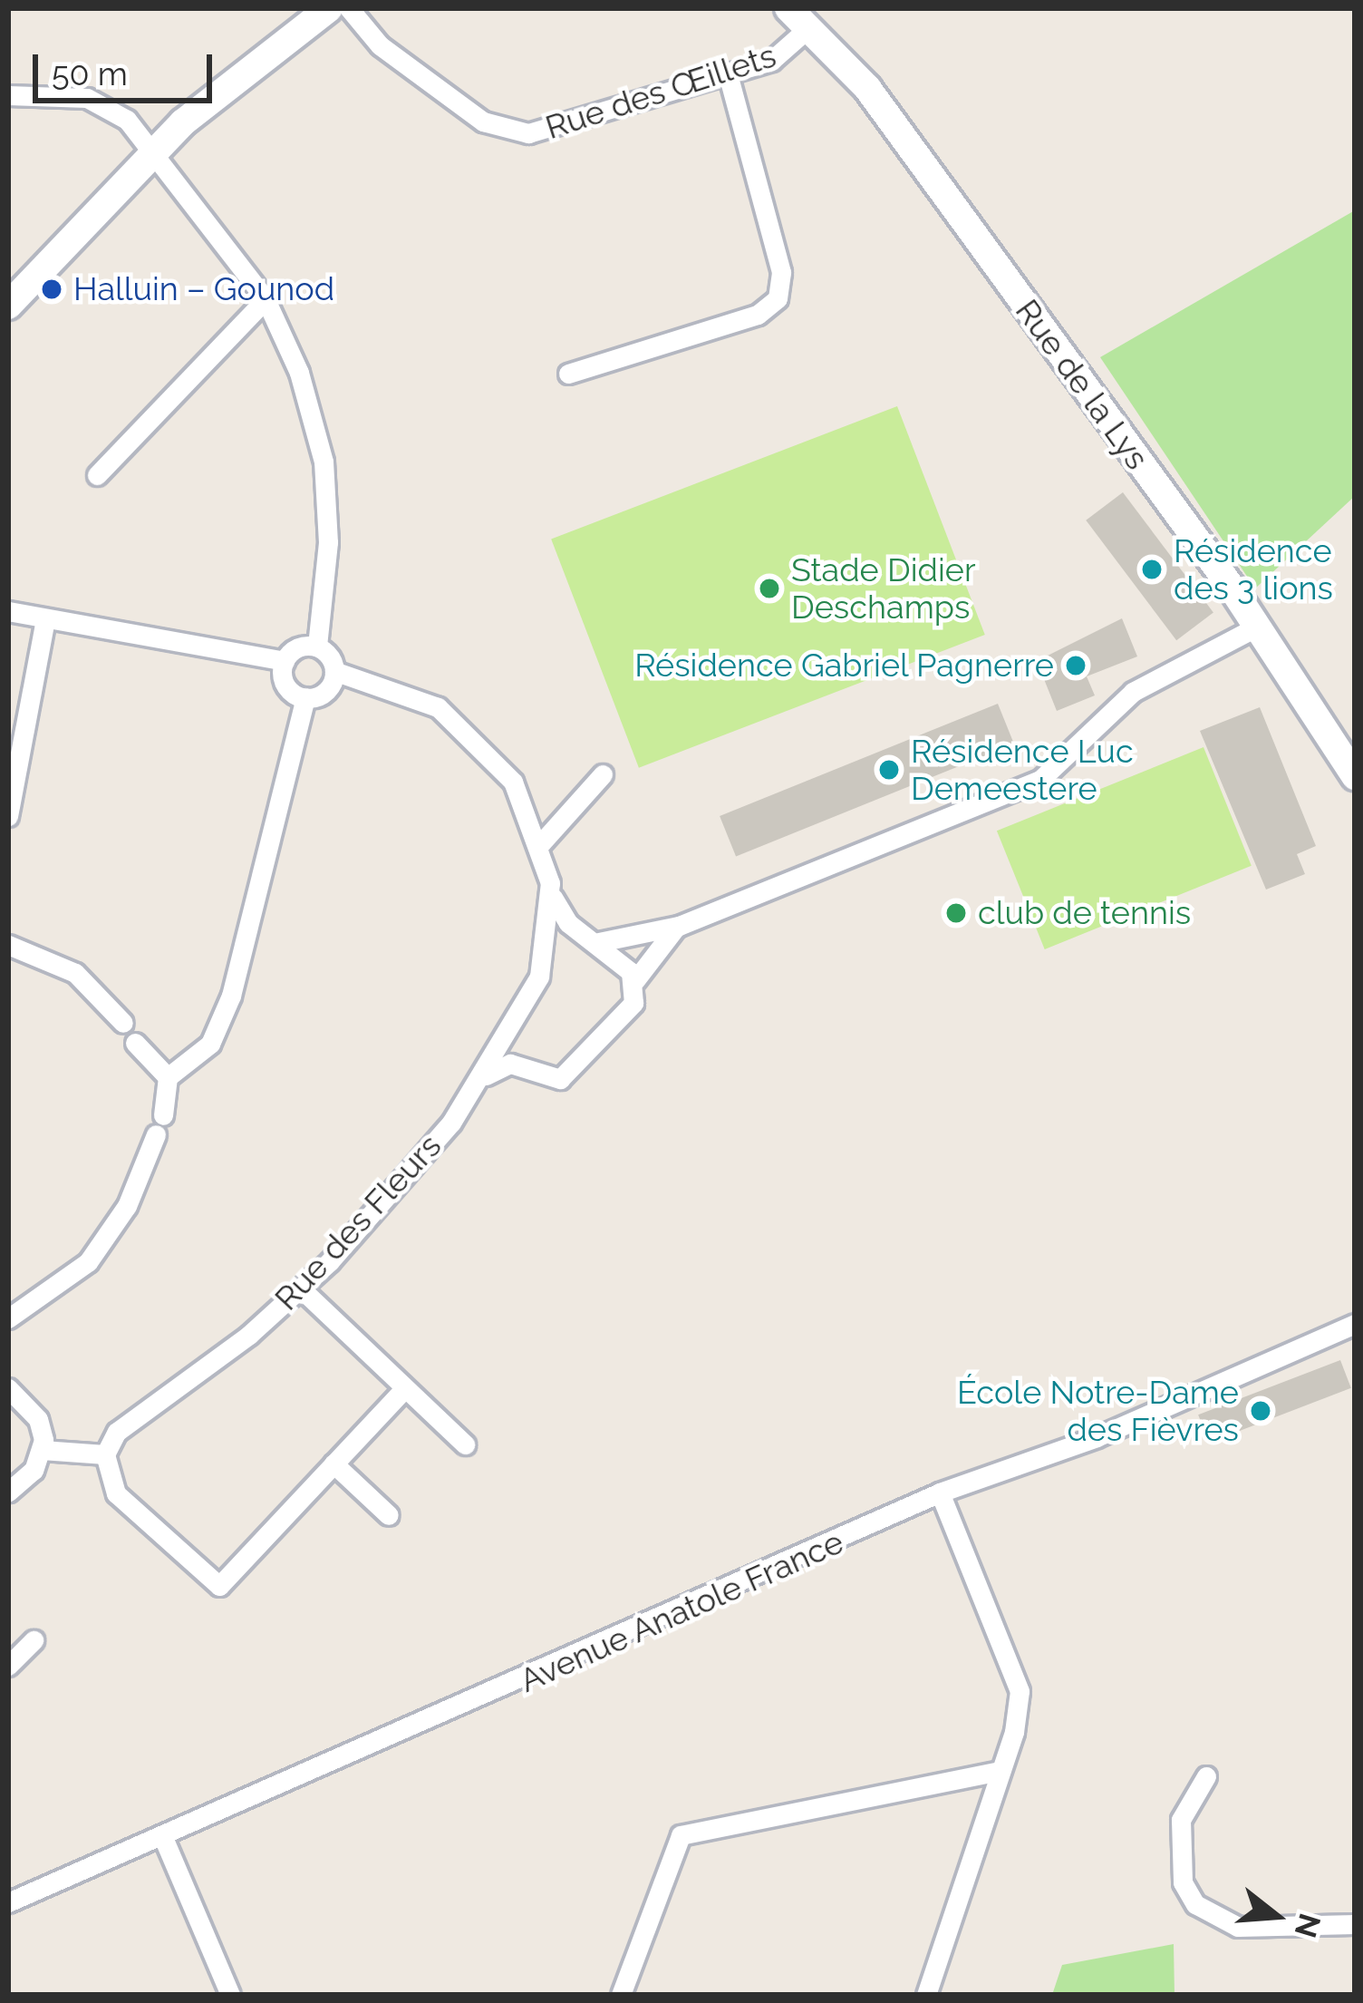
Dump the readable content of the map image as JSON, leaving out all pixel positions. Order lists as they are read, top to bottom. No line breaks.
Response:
{"streets":{"main road":["Rue de la Lys"],"street":["Rue des Œillets","Rue des Fleurs","Avenue Anatole France"]},"crossings":[["Rue des Œillets","Rue de la Lys"]],"places":["Halluin – Gounod","Résidence des 3 lions","Stade Didier Deschamps","Résidence Gabriel Pagnerre","Résidence Luc Demeestere","club de tennis","École Notre-Dame des Fièvres"],"scale_bar":"50 m","north":"right"}
